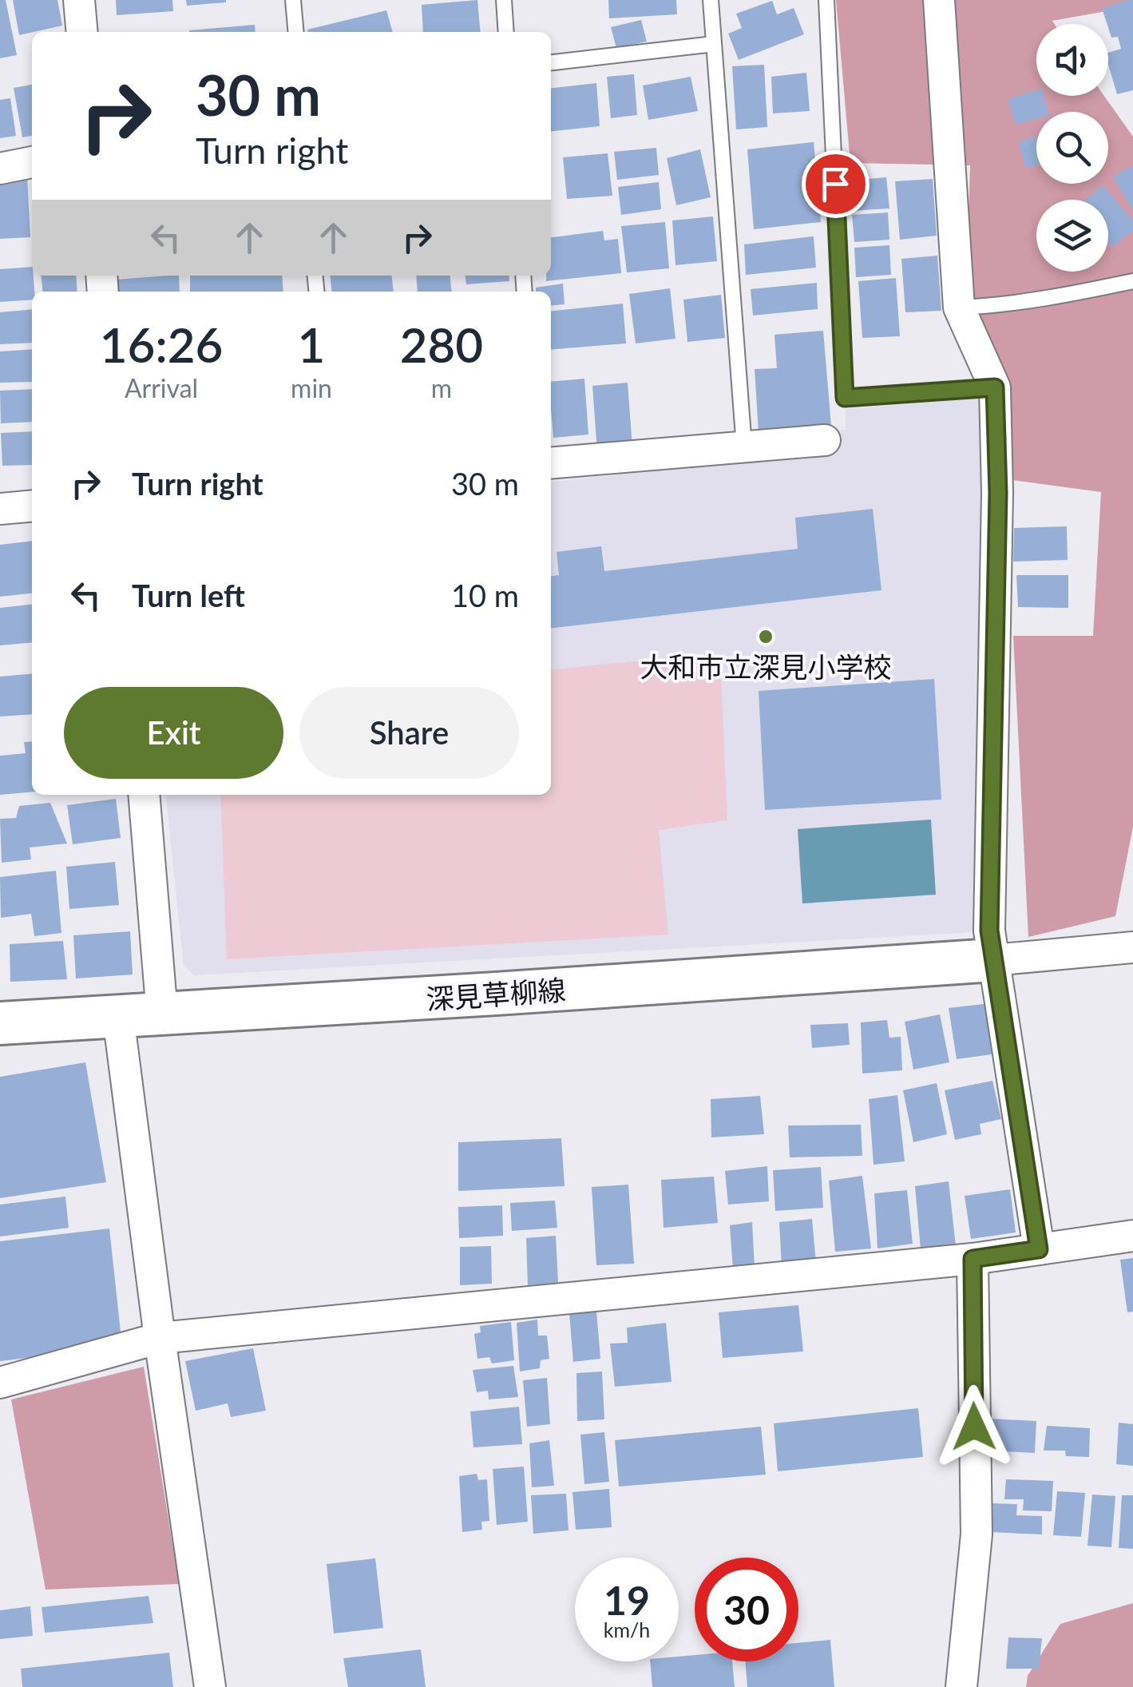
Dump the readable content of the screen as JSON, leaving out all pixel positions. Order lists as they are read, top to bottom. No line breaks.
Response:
{"streets":{"street":["深見草柳線"]},"places":["大和市立深見小学校"],"page":{"turn":["30 m","Turn right"],"eta":["16:26","Arrival","1","min","280","m"],"list":[{"name":"Turn right","value":"30 m"},{"name":"Turn left","value":"10 m"}],"buttons":["Exit","Share"],"speed":"19 km/h","limit":"30"}}
